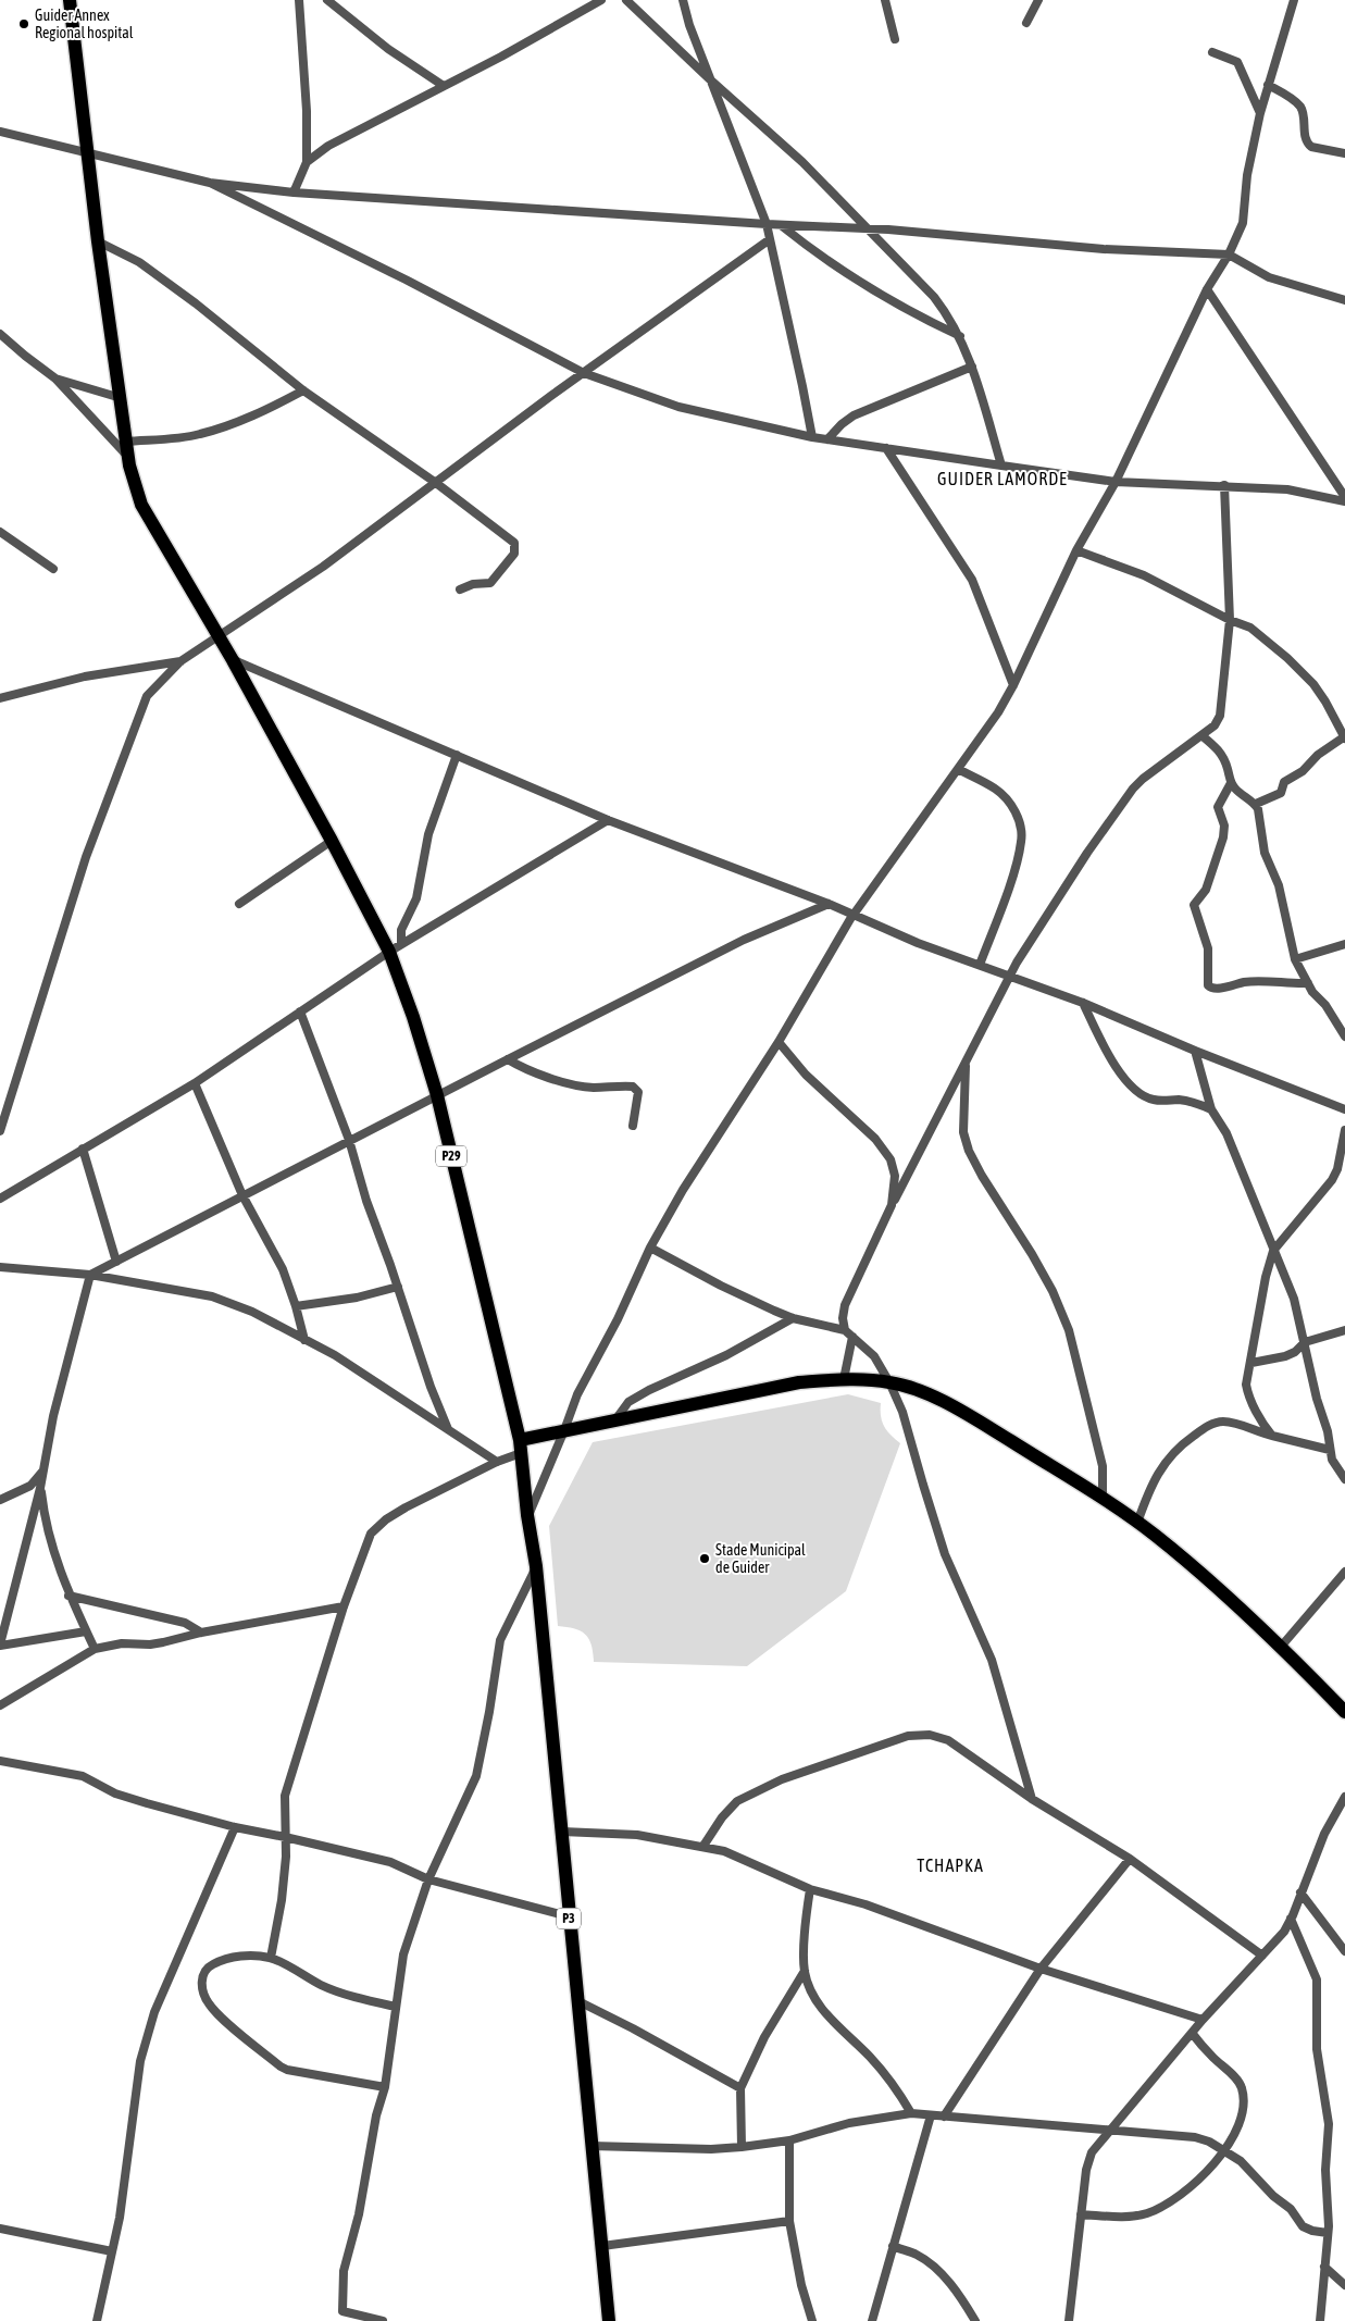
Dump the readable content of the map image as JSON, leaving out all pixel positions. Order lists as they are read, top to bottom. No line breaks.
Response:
{"streets":{"main road":["P29","P3"]},"crossings":[["P29","P3"]],"districts":["GUIDER LAMORDE","TCHAPKA"],"places":["Guider Annex Regional hospital","Stade Municipal de Guider"]}
